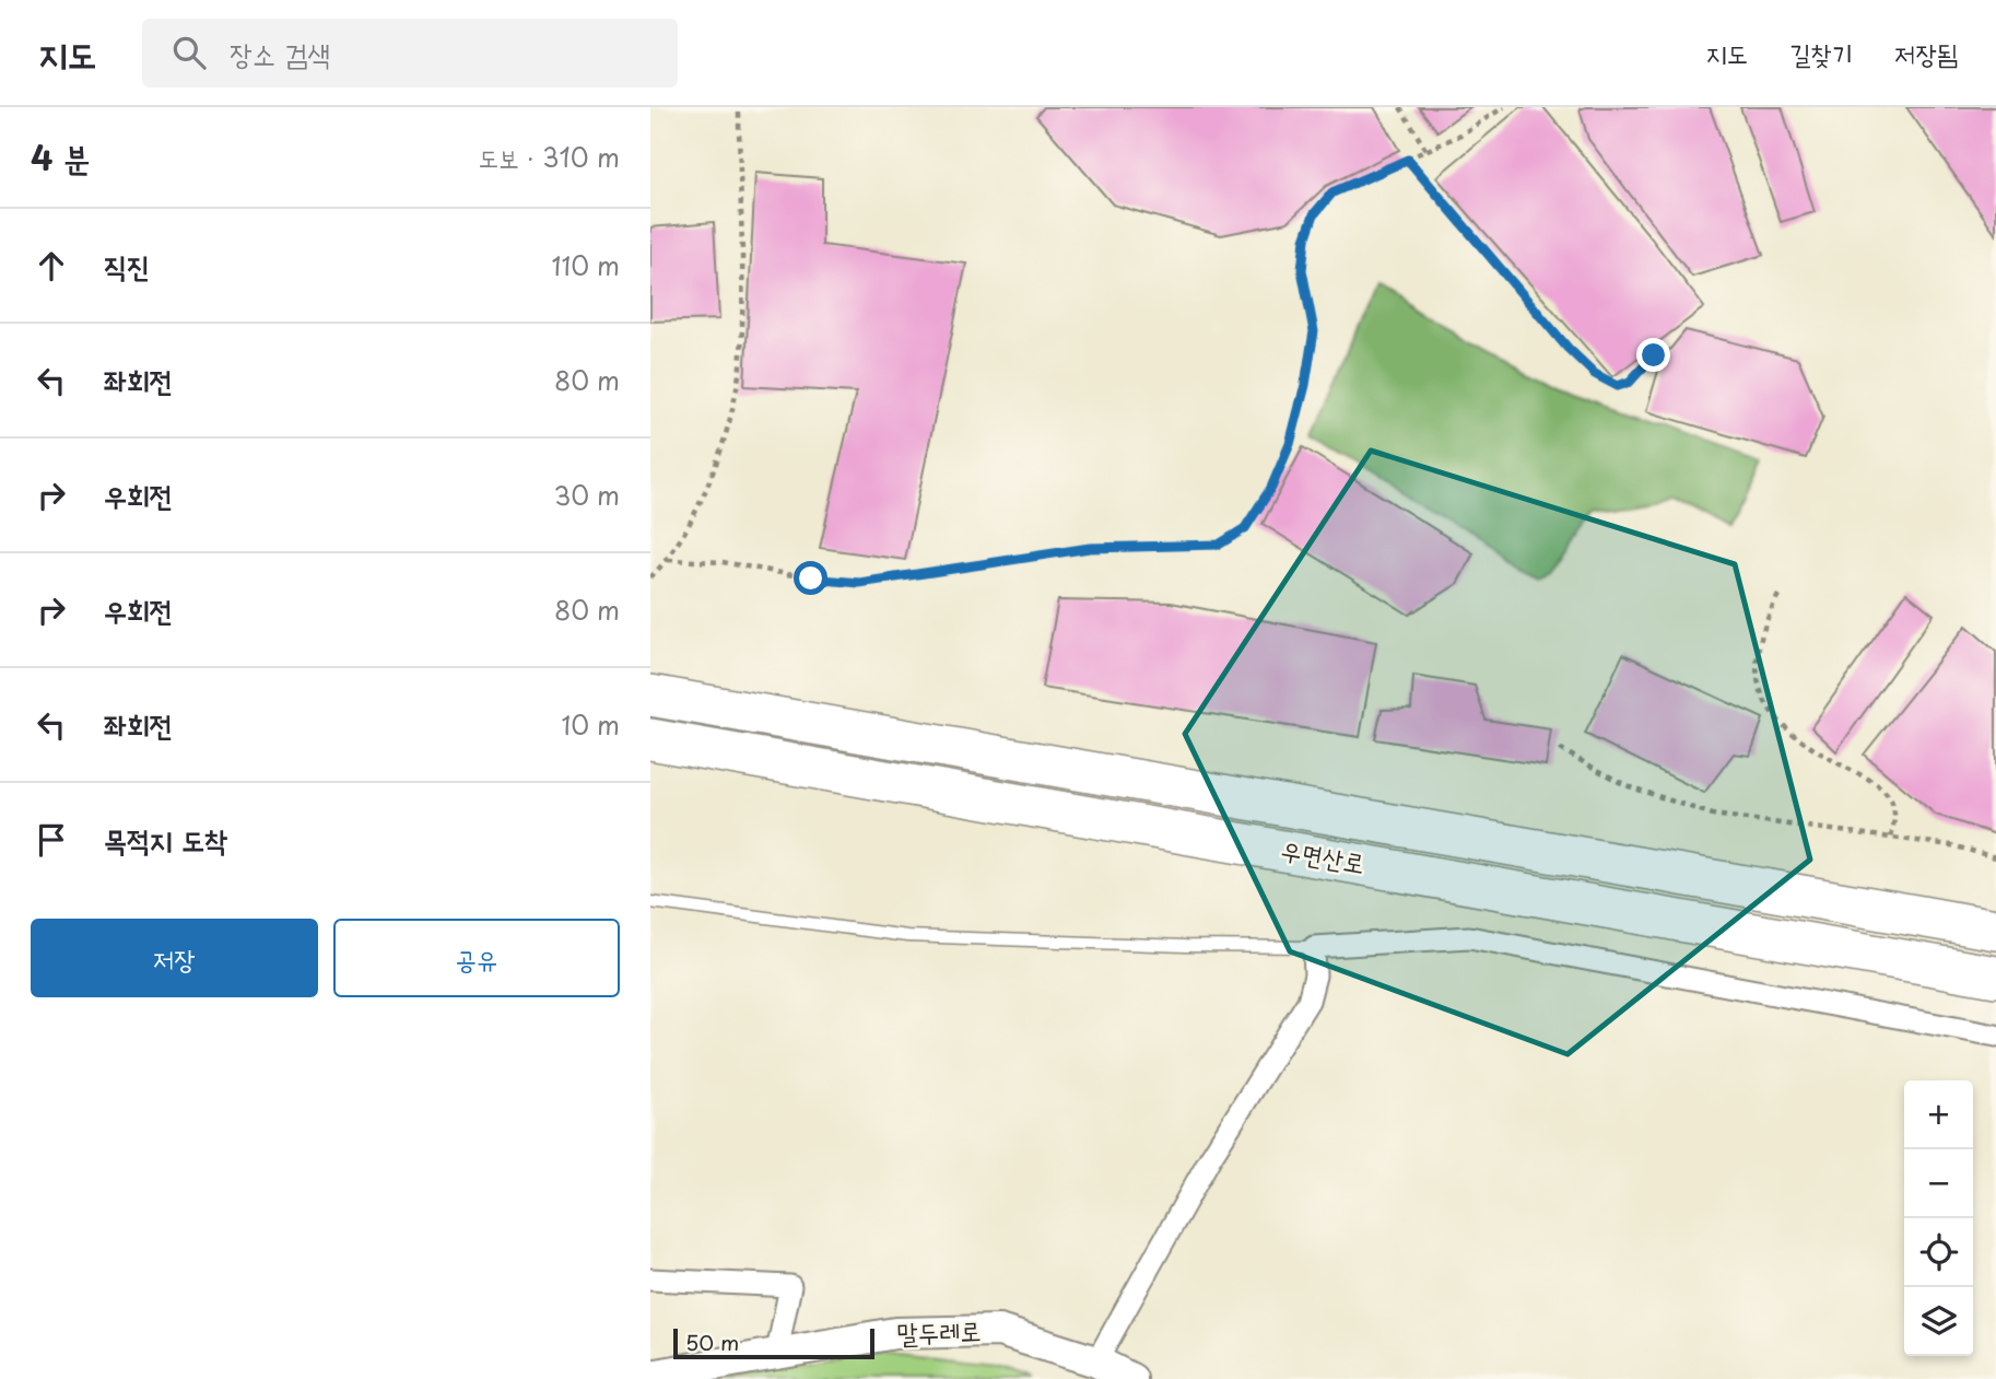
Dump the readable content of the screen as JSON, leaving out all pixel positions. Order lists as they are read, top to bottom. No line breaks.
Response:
{"streets":{"highway":["우면산로"],"street":["말두레로"]},"scale_bar":"50 m","page":{"header":"지도","search":"장소 검색","nav":["지도","길찾기","저장됨"],"heading":["4 분","도보 · 310 m"],"list":[["직진","110 m"],["좌회전","80 m"],["우회전","30 m"],["우회전","80 m"],["좌회전","10 m"],"목적지 도착"],"buttons":["저장","공유"],"map_buttons":["+","−"],"scale":"50 m"}}
